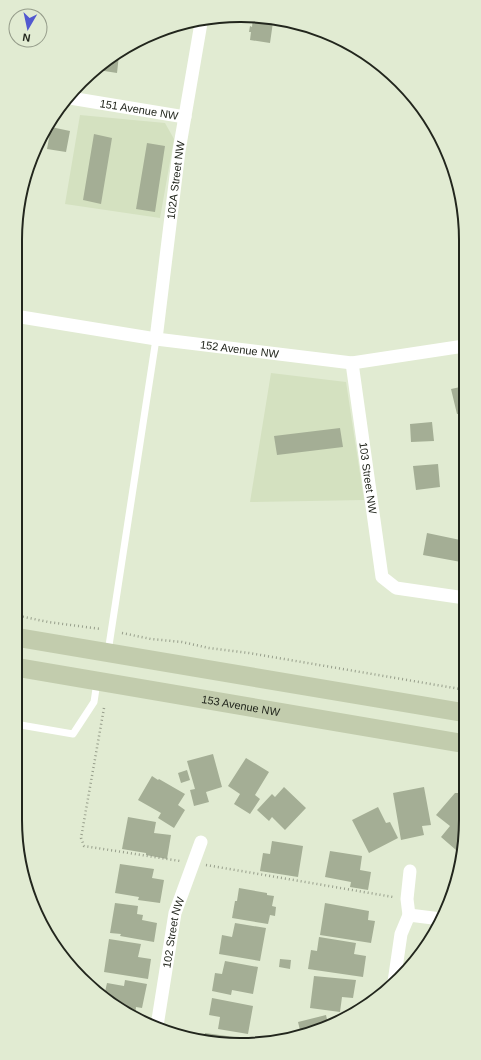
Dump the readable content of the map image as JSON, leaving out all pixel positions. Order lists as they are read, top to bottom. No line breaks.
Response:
{"streets":{"main road":["153 Avenue NW"],"street":["151 Avenue NW","102A Street NW","152 Avenue NW","103 Street NW","102 Street NW"]},"crossings":[["151 Avenue NW","102A Street NW"],["102A Street NW","152 Avenue NW"],["152 Avenue NW","103 Street NW"]],"north":"bottom"}
